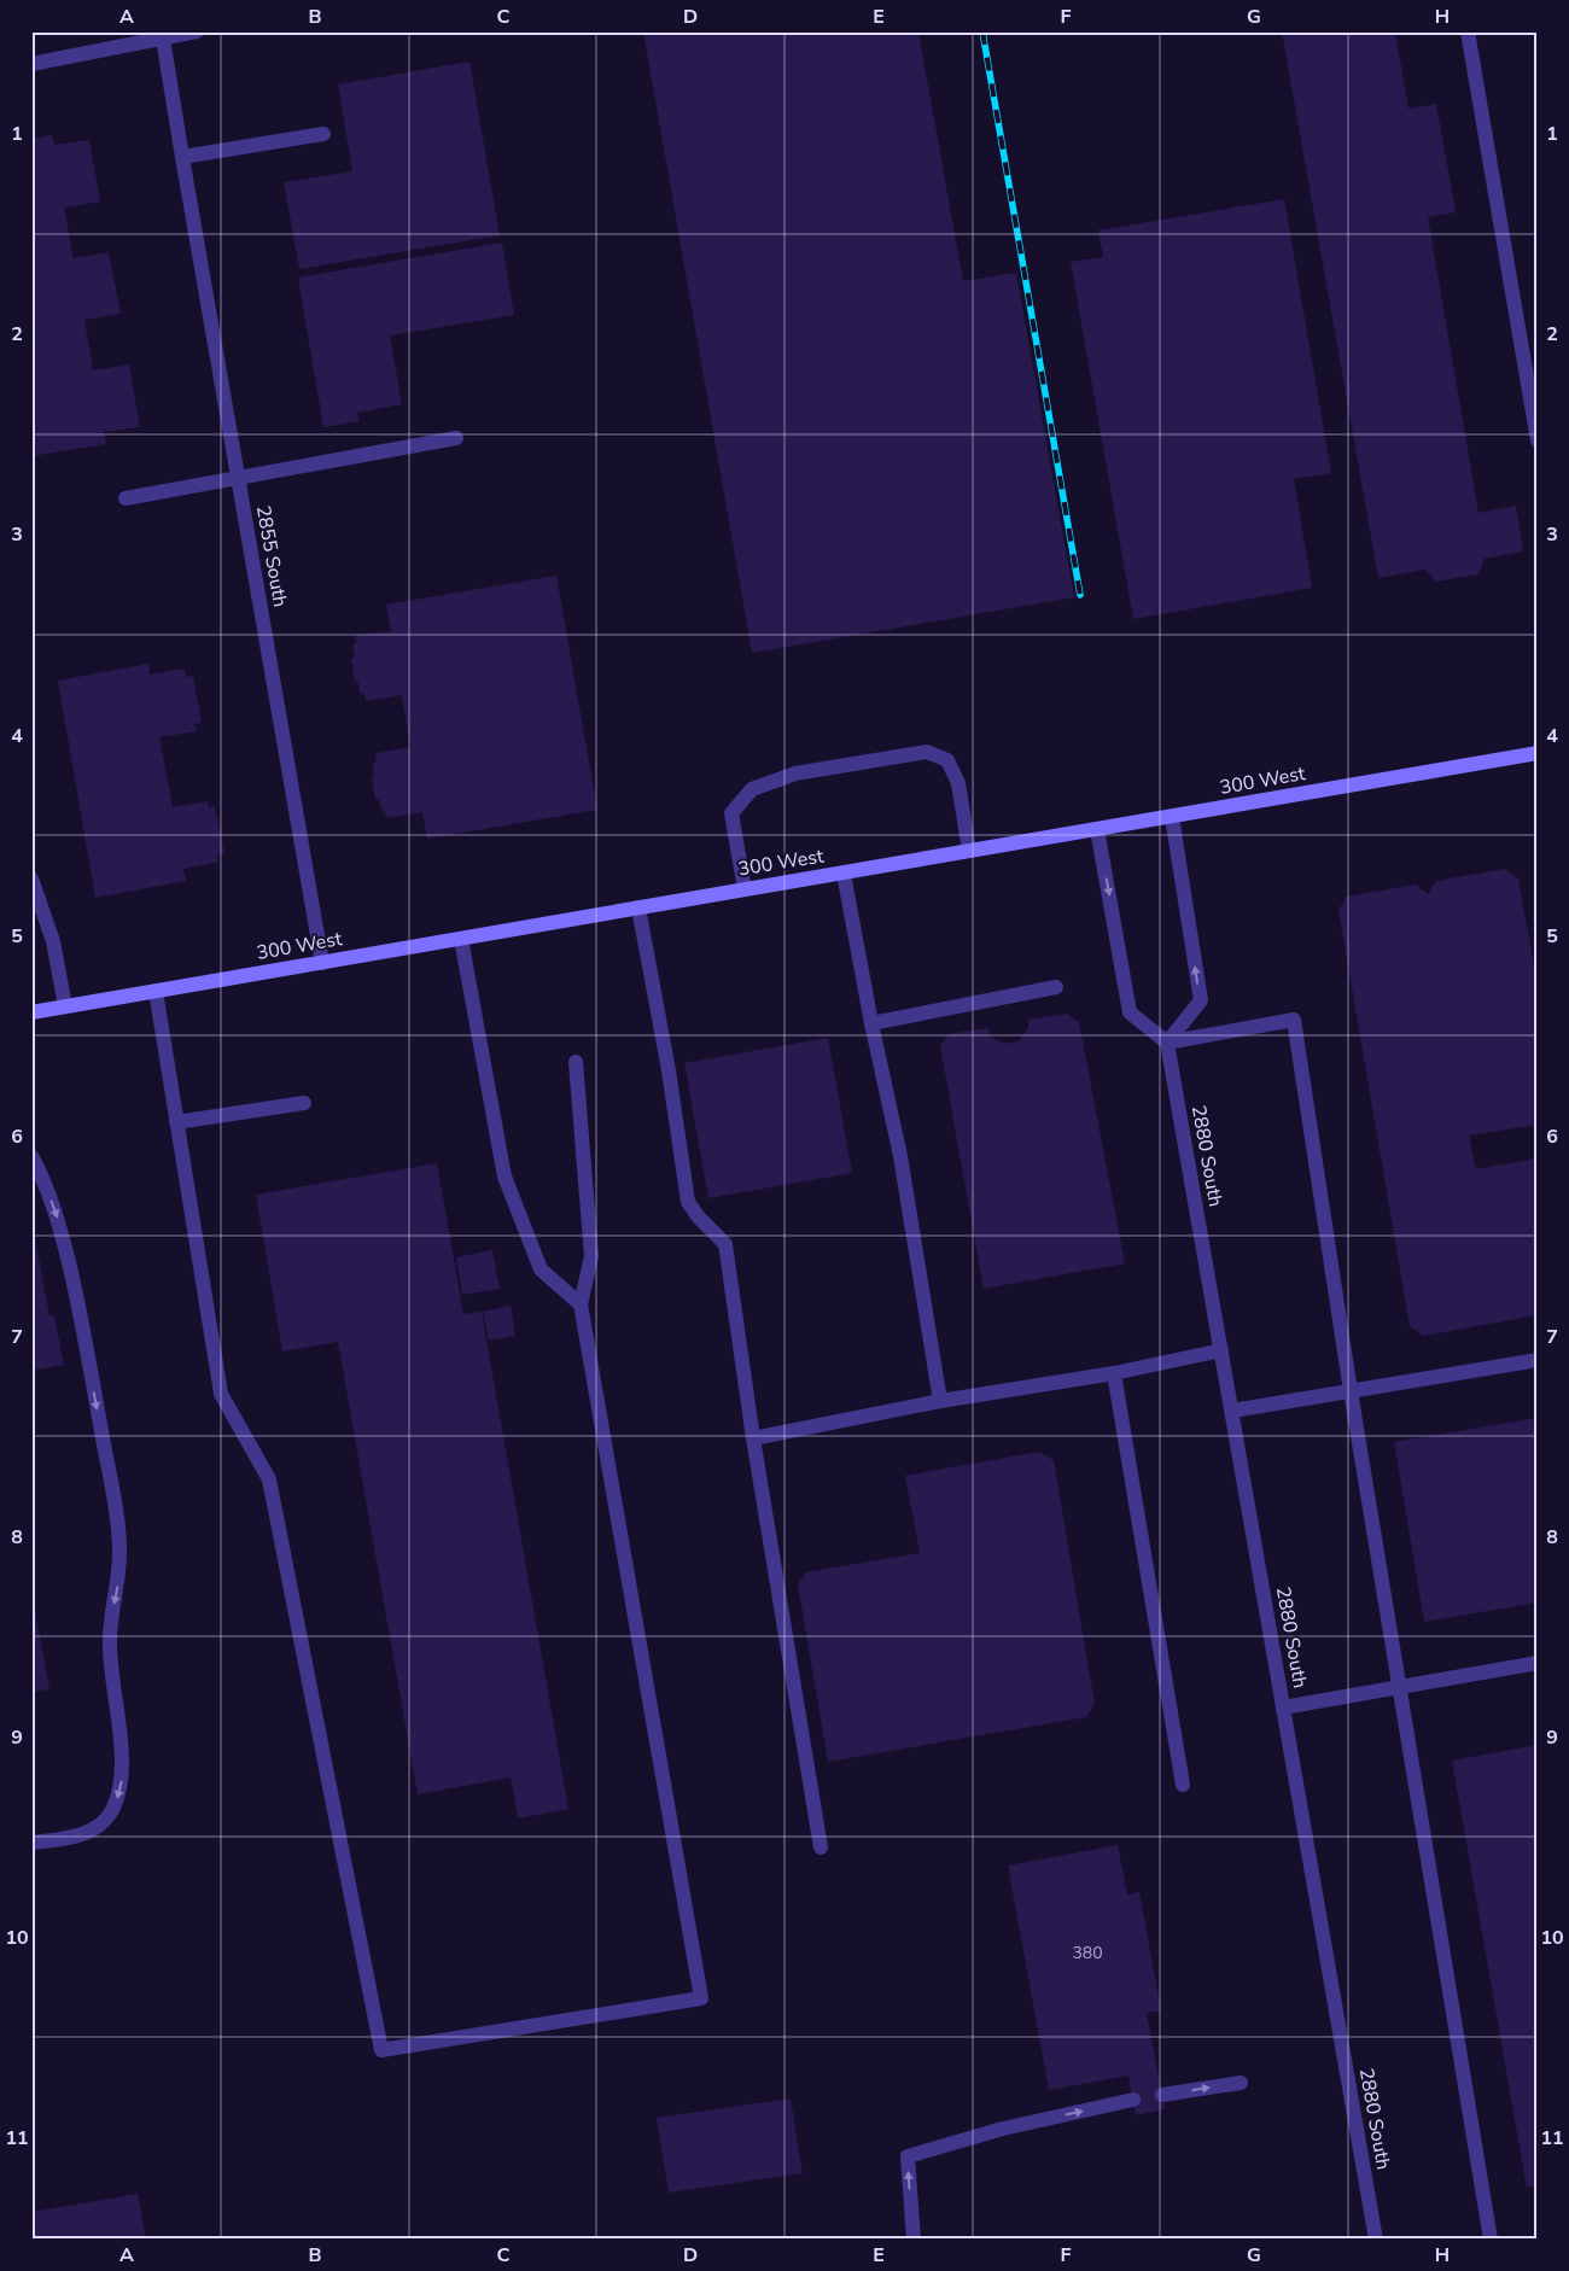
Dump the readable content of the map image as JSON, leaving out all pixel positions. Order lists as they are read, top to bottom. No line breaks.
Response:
{"streets":{"main road":["300 West"],"street":["2855 South","2880 South"]},"crossings":[["2855 South","300 West"]],"house_numbers":["380"],"grid":{"columns":["A","B","C","D","E","F","G","H"],"rows":["1","2","3","4","5","6","7","8","9","10","11"]}}
